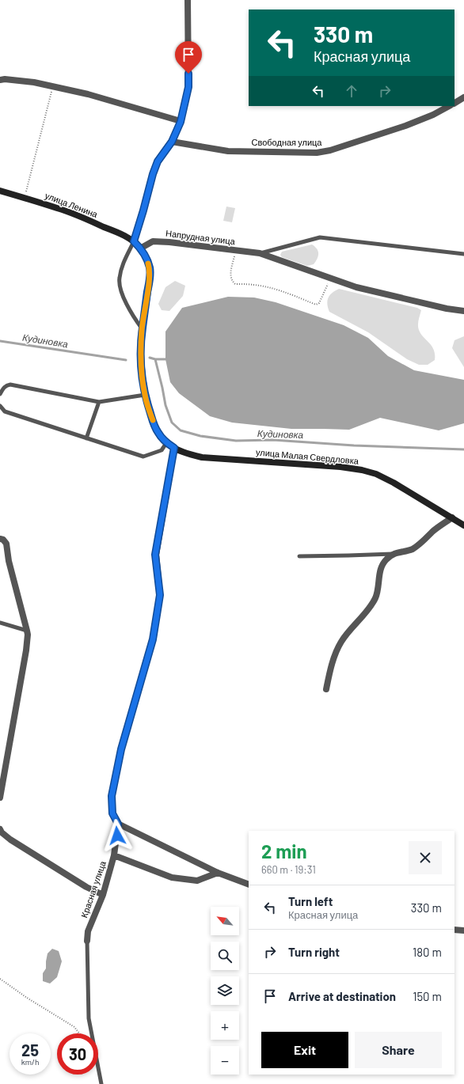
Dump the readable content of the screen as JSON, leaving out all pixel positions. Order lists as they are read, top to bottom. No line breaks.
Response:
{"streets":{"main road":["улица Ленина","улица Малая Свердловка"],"street":["Свободная улица","Напрудная улица","Красная улица"]},"crossings":[["улица Малая Свердловка","Красная улица"]],"water":["Кудиновка"],"north":"top left","page":{"turn":["330 m","Красная улица"],"heading":["2 min","660 m · 19:31"],"list":[{"name":"Turn left","note":"Красная улица","value":"330 m"},{"name":"Turn right","value":"180 m"},{"name":"Arrive at destination","value":"150 m"}],"map_buttons":["+","−"],"buttons":["Exit","Share"],"speed":"25 km/h","limit":"30"}}
